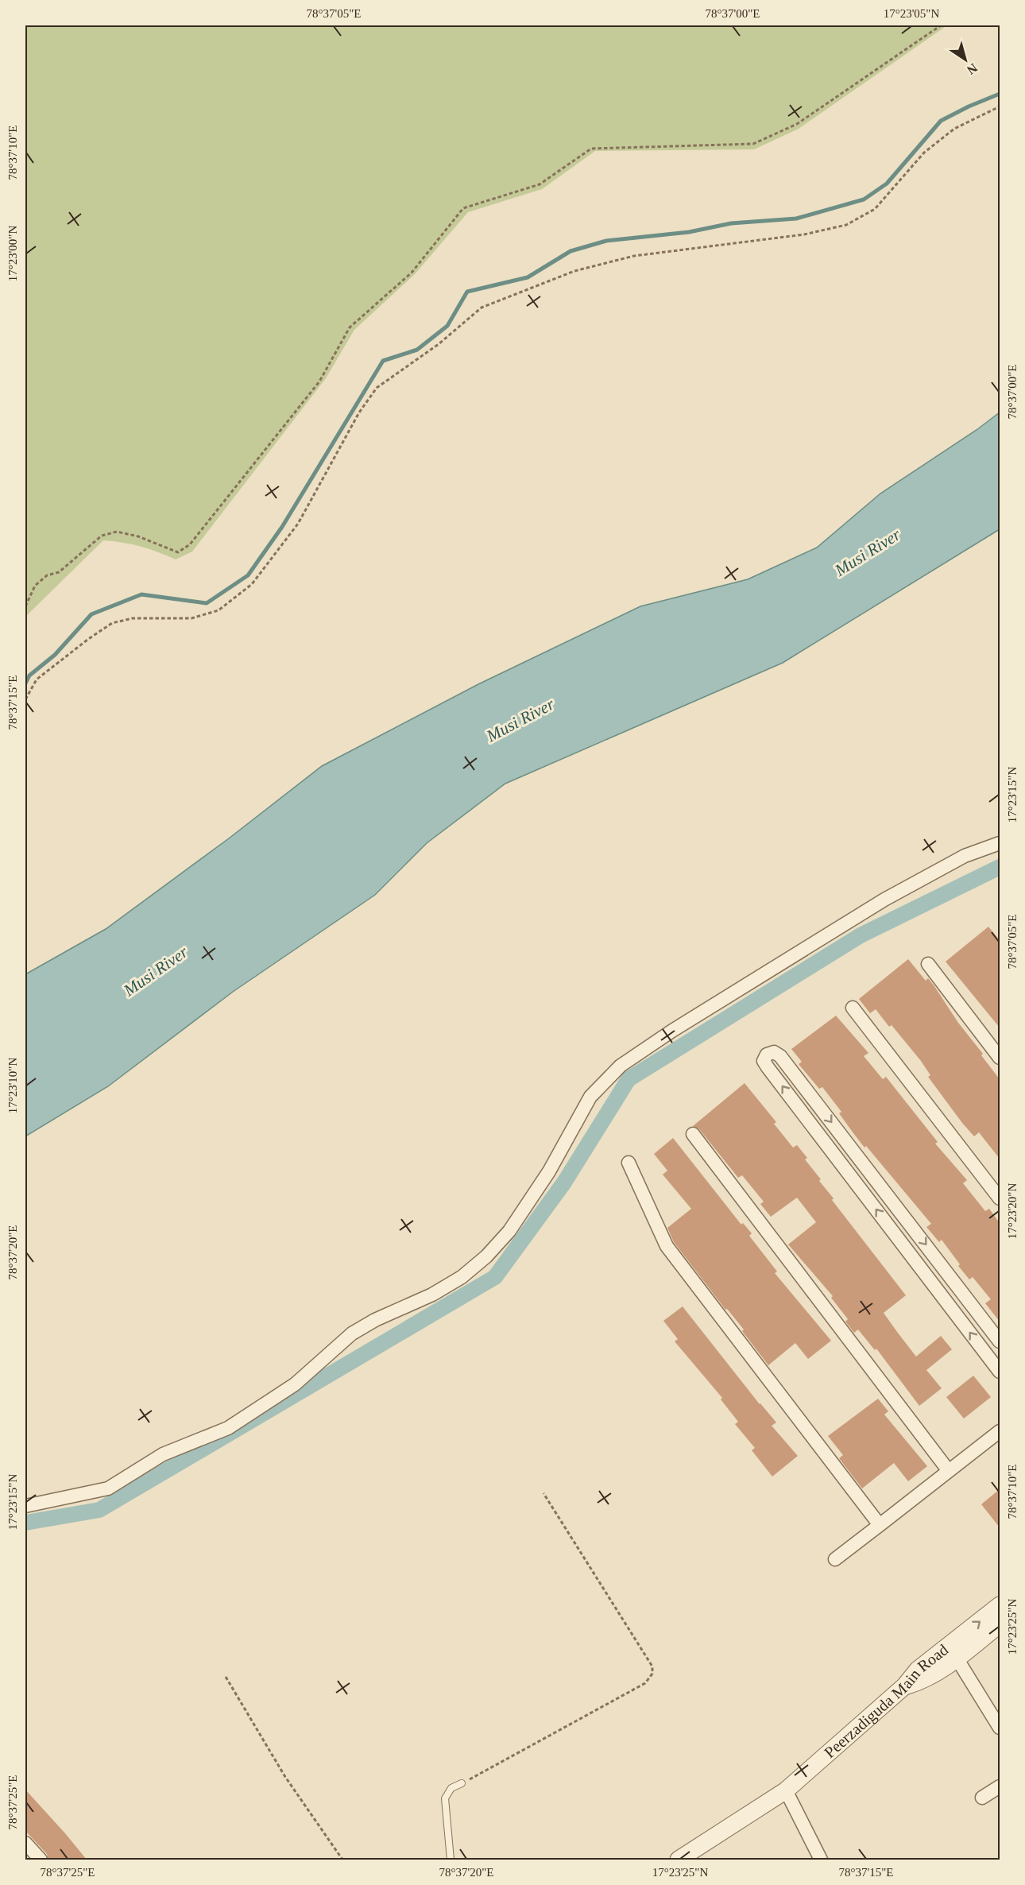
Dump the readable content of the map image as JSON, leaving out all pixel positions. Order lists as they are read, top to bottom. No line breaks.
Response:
{"streets":{"street":["Peerzadiguda Main Road"]},"water":["Musi River"],"north":"bottom right","coordinates":["78°37'05\"E","78°37'00\"E","17°23'05\"N","78°37'10\"E","17°23'00\"N","78°37'15\"E","17°23'15\"N","17°23'10\"N","17°23'20\"N","78°37'20\"E","17°23'25\"N","78°37'25\"E"]}
